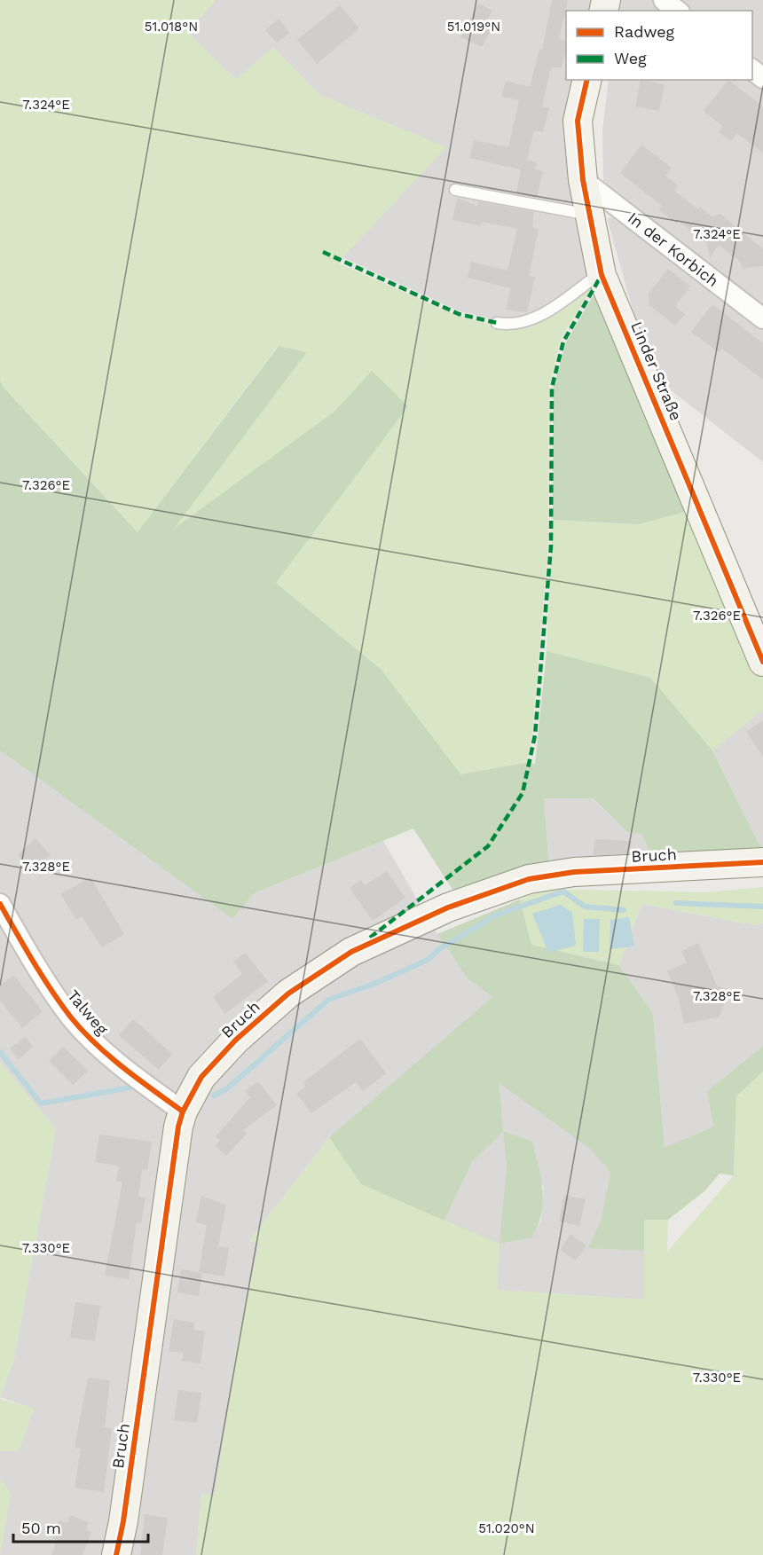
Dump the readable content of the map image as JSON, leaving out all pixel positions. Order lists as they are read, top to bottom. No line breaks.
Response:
{"streets":{"street":["In der Korbich","Linder Straße","Bruch","Talweg"]},"crossings":[["In der Korbich","Linder Straße"],["Bruch","Talweg"]],"legend":["Radweg","Weg"],"scale_bar":"50 m","coordinates":["51.018°N","51.019°N","7.324°E","7.326°E","7.328°E","7.330°E","51.020°N"]}
